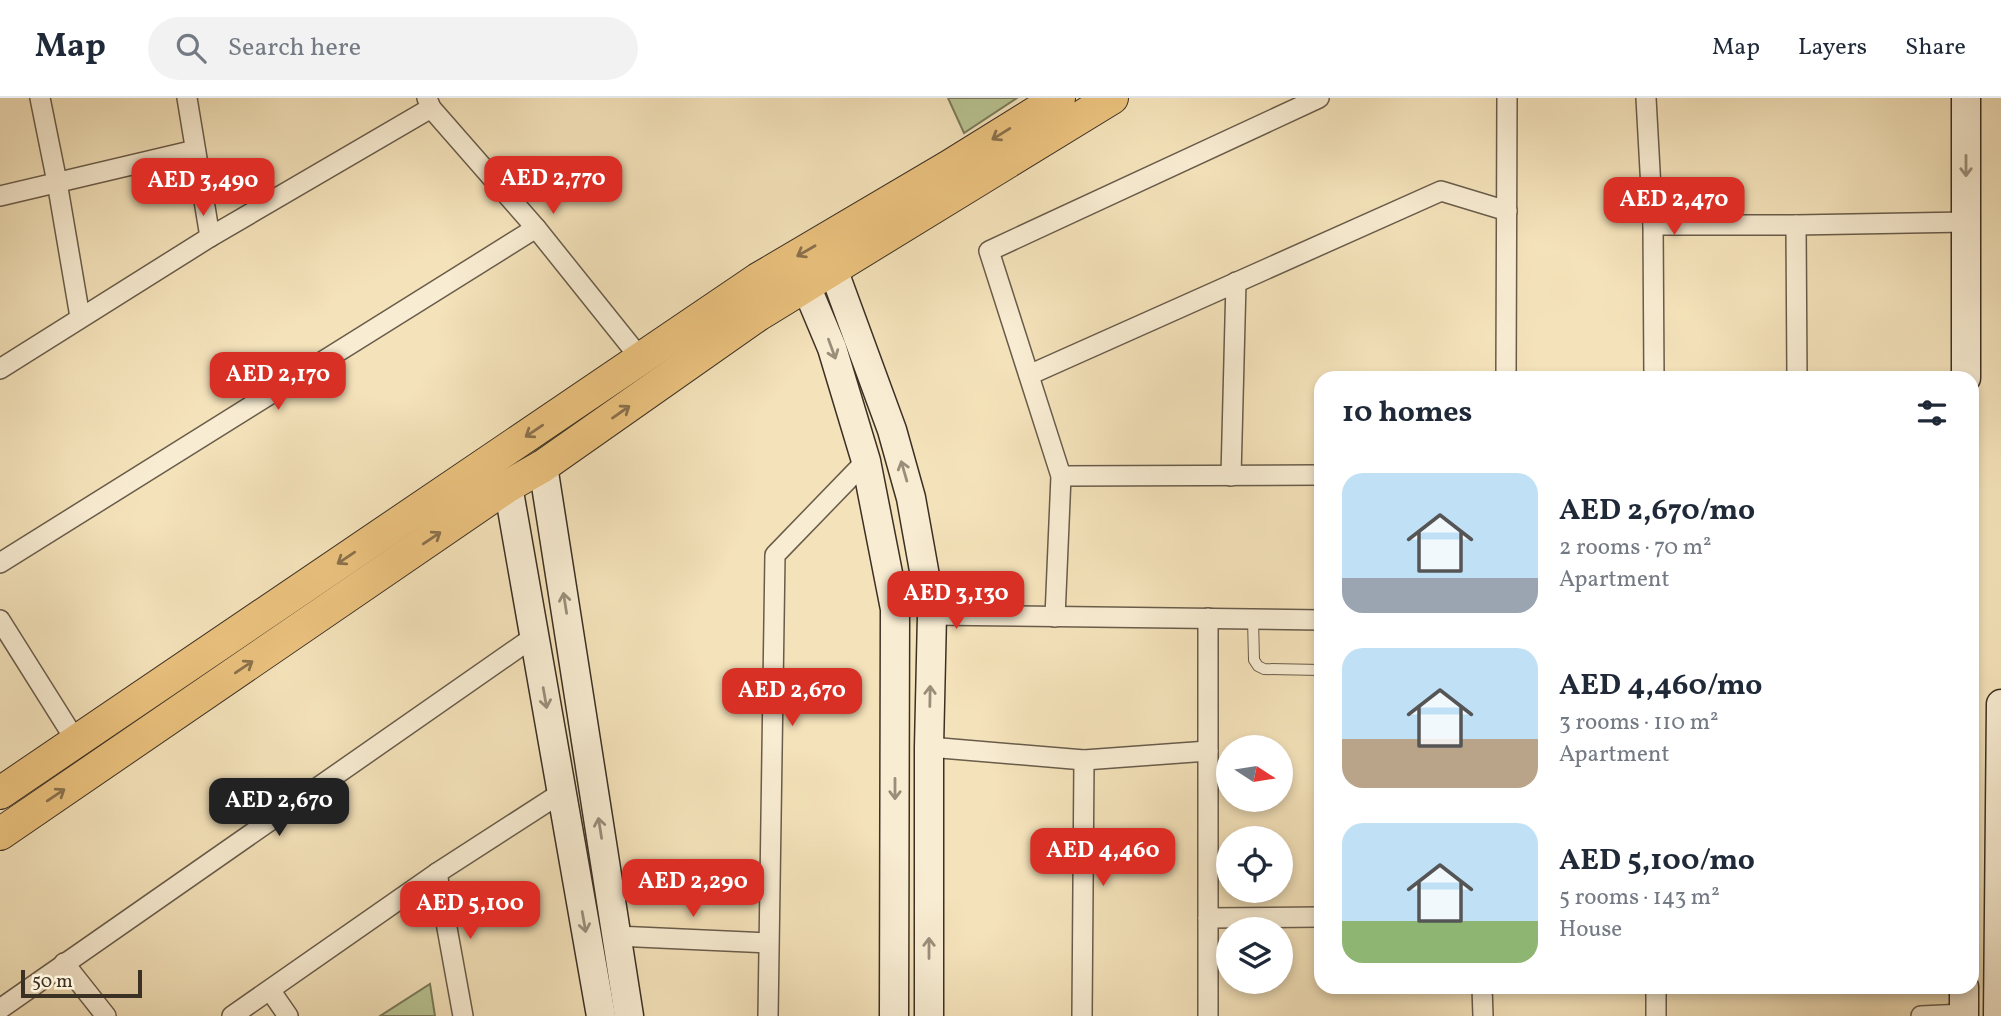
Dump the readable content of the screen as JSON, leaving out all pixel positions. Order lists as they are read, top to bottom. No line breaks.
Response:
{"scale_bar":"50 m","north":"right","page":{"header":"Map","search":"Search here","nav":["Map","Layers","Share"],"price":["AED 2,770","AED 3,490","AED 2,470","AED 2,170","AED 3,130","AED 2,670","AED 2,670","AED 4,460","AED 2,290","AED 5,100"],"heading":"10 homes","list":[{"name":"AED 2,670/mo","note":"2 rooms · 70 m² · Apartment"},{"name":"AED 4,460/mo","note":"3 rooms · 110 m² · Apartment"},{"name":"AED 5,100/mo","note":"5 rooms · 143 m² · House"}],"scale":"50 m"}}
